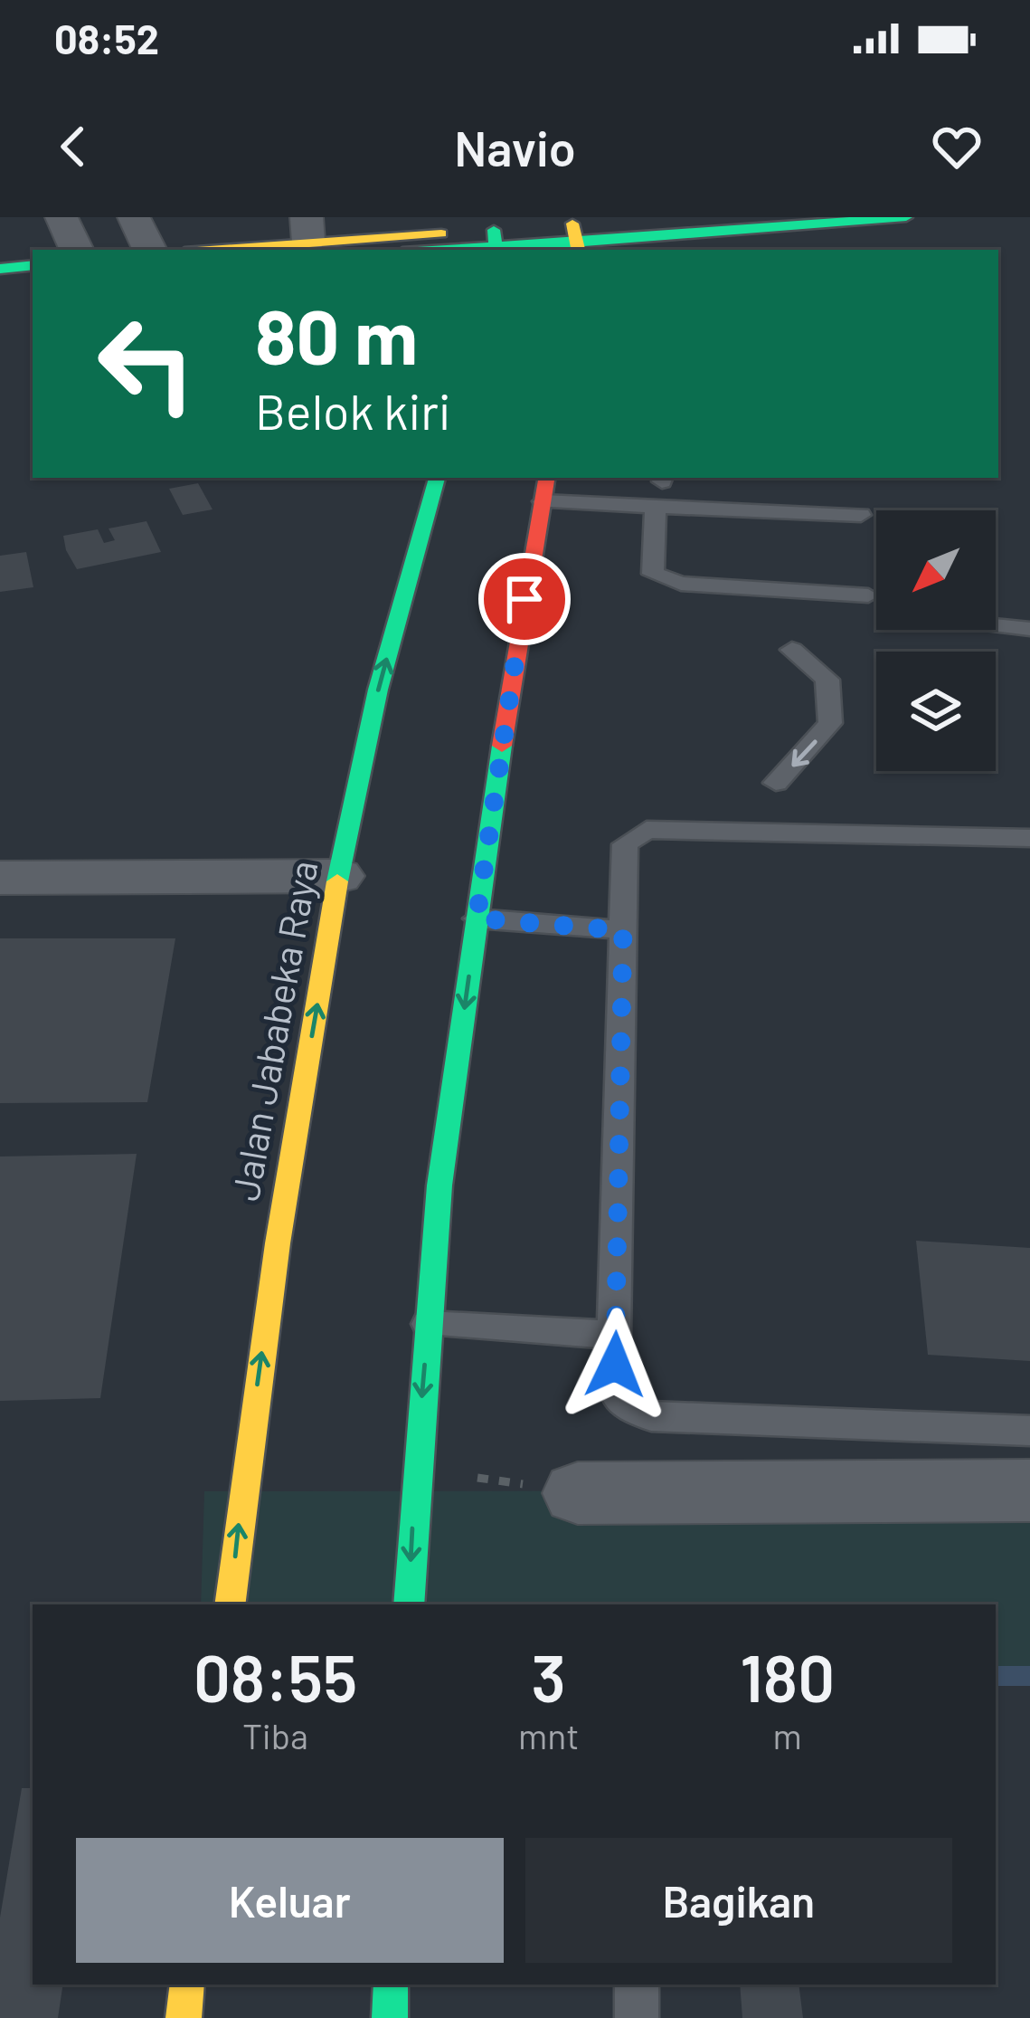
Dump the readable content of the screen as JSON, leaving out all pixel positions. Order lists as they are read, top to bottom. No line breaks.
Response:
{"streets":{"main road":["Jalan Jababeka Raya"]},"north":"bottom left","page":{"status":"08:52","header":"Navio","turn":["80 m","Belok kiri"],"eta":["08:55","Tiba","3","mnt","180","m"],"buttons":["Keluar","Bagikan"]}}
